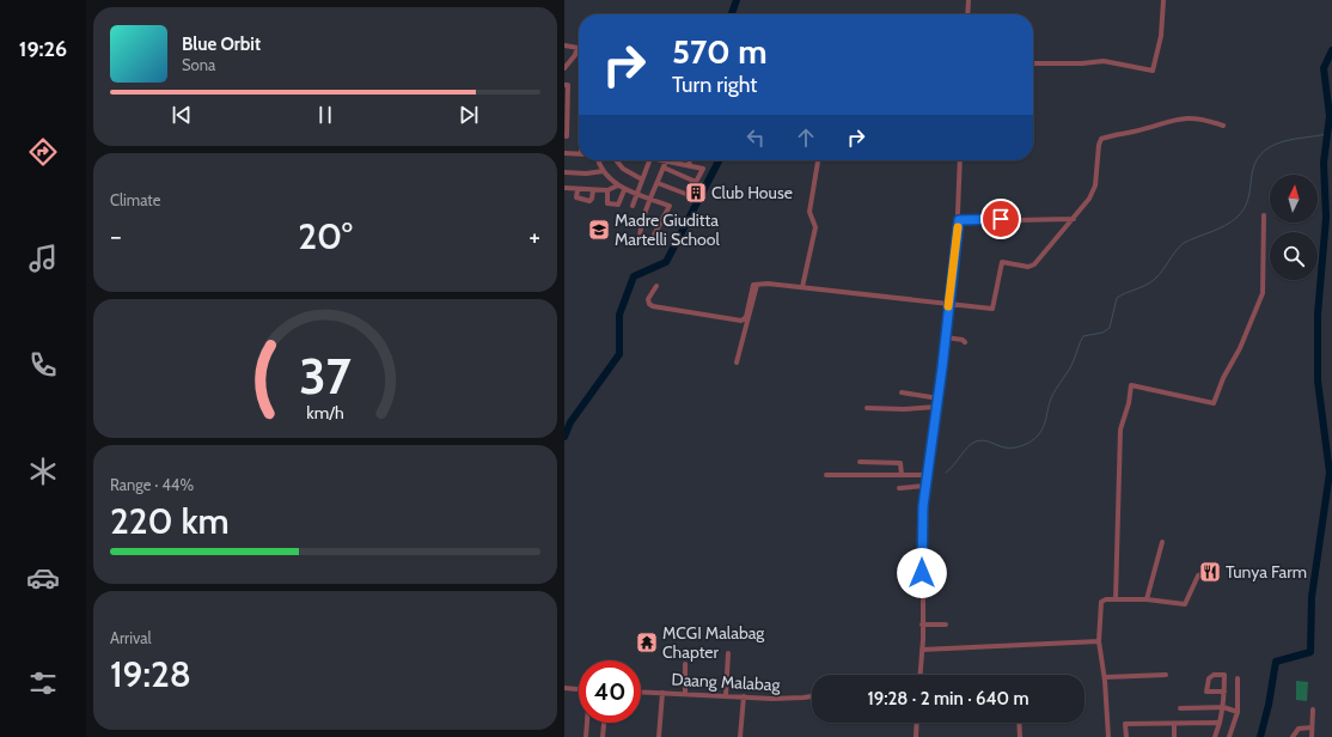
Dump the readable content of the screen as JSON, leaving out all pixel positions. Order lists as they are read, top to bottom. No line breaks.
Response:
{"streets":{"street":["Daang Malabag"]},"places":{"building":["Club House"],"school or university":["Madre Giuditta Martelli School"],"restaurant":["Tunya Farm"],"temple":["MCGI Malabag Chapter"]},"north":"top","page":{"tabs":"19:26","turn":["570 m","Turn right"],"song":["Blue Orbit","Sona"],"tile":["Climate",["Range · 44%","220 km"],["Arrival","19:28"]],"heat":["−","20°","+"],"limit":"40","trip":"19:28 · 2 min · 640 m","gauge":["37","km/h"]}}
